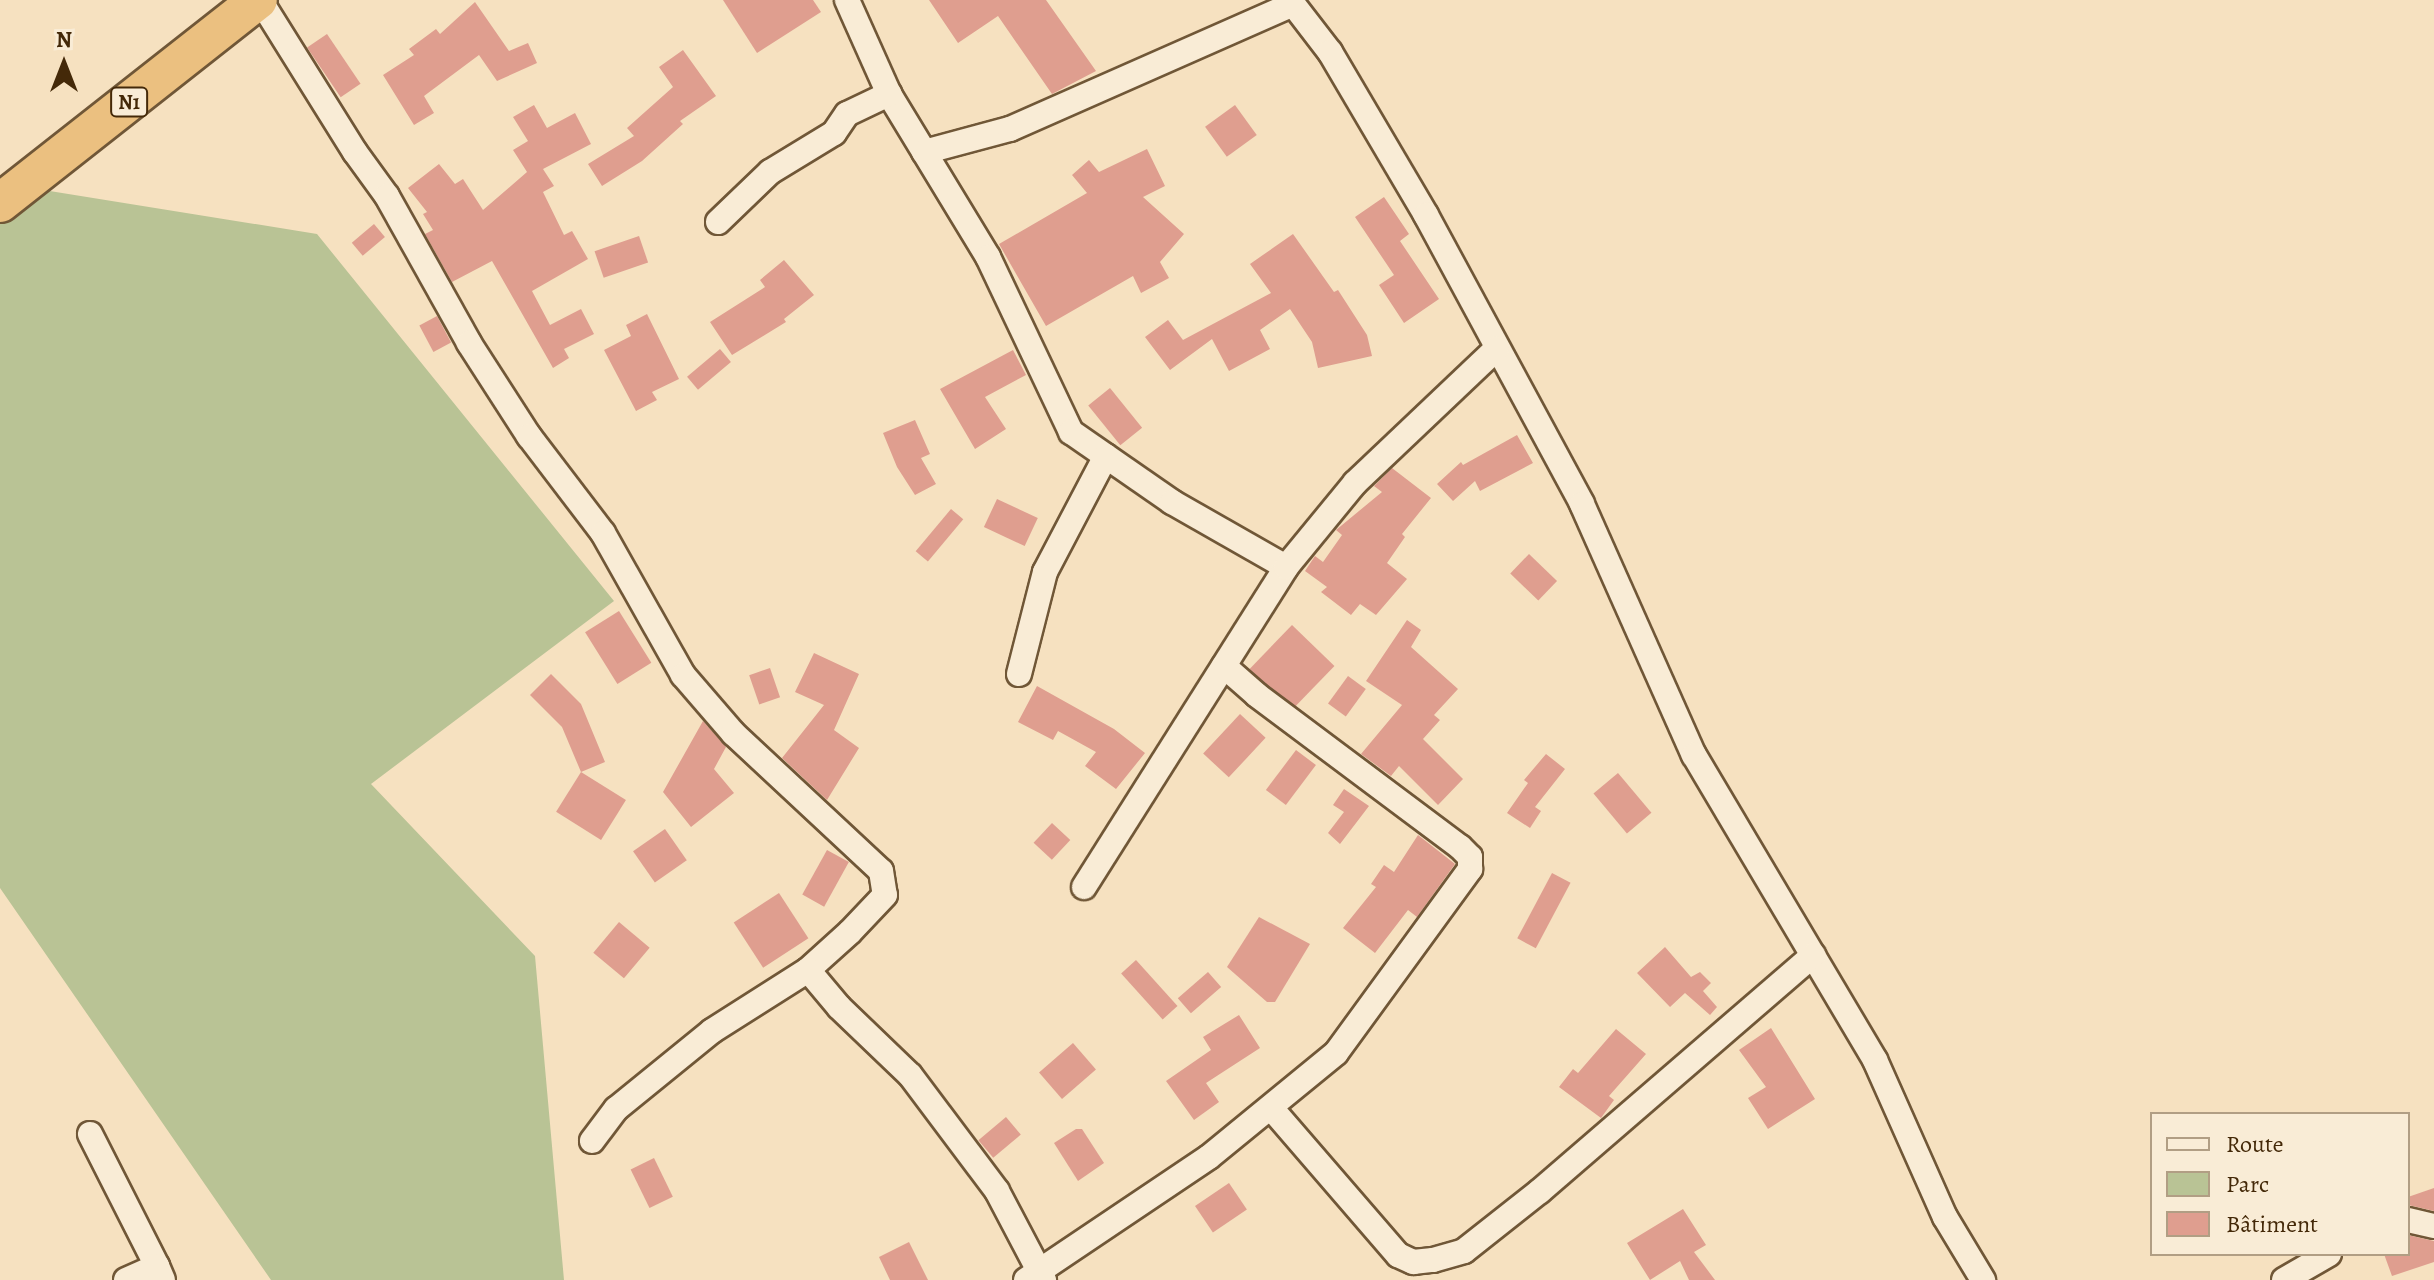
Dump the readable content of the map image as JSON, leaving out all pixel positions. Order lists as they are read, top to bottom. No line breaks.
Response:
{"streets":{"highway":["N1"]},"legend":["Route","Parc","Bâtiment"],"north":"top"}
